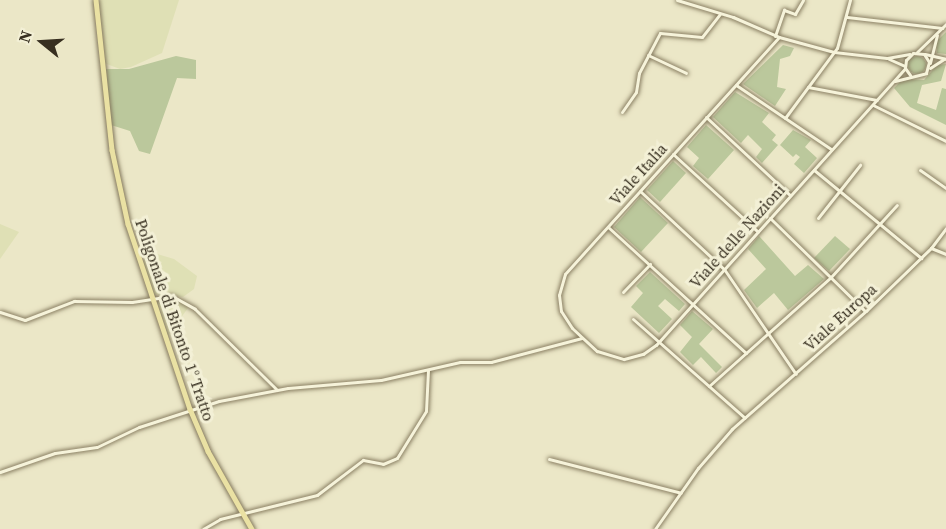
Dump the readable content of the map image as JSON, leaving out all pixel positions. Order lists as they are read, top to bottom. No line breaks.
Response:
{"streets":{"main road":["Poligonale di Bitonto 1° Tratto"],"street":["Viale Italia","Viale delle Nazioni","Viale Europa"]},"crossings":[["Viale Italia","Viale delle Nazioni"]],"north":"left"}
